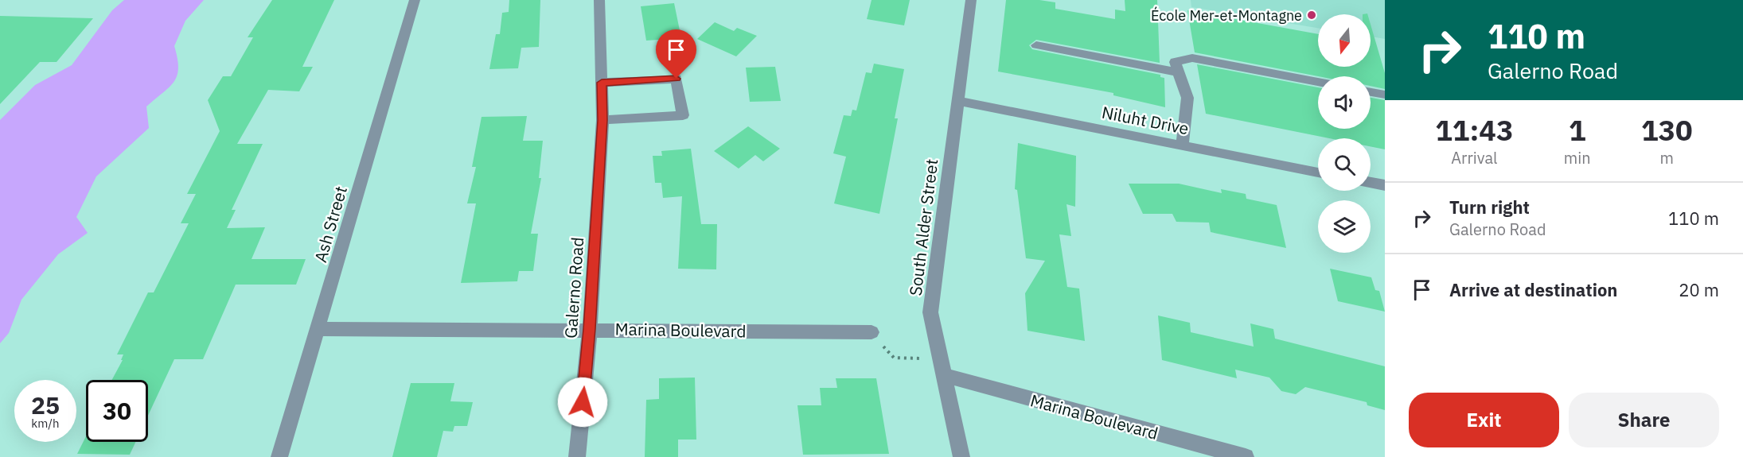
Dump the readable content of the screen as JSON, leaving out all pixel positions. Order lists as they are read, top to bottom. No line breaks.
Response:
{"streets":{"street":["Niluht Drive","Ash Street","South Alder Street","Galerno Road","Marina Boulevard"]},"crossings":[["Niluht Drive","South Alder Street"],["Ash Street","Marina Boulevard"],["South Alder Street","Marina Boulevard"],["Galerno Road","Marina Boulevard"]],"places":["École Mer-et-Montagne"],"north":"bottom","page":{"turn":["110 m","Galerno Road"],"eta":["11:43","Arrival","1","min","130","m"],"list":[{"name":"Turn right","note":"Galerno Road","value":"110 m"},{"name":"Arrive at destination","value":"20 m"}],"speed":"25 km/h","limit":"30","buttons":["Exit","Share"]}}
